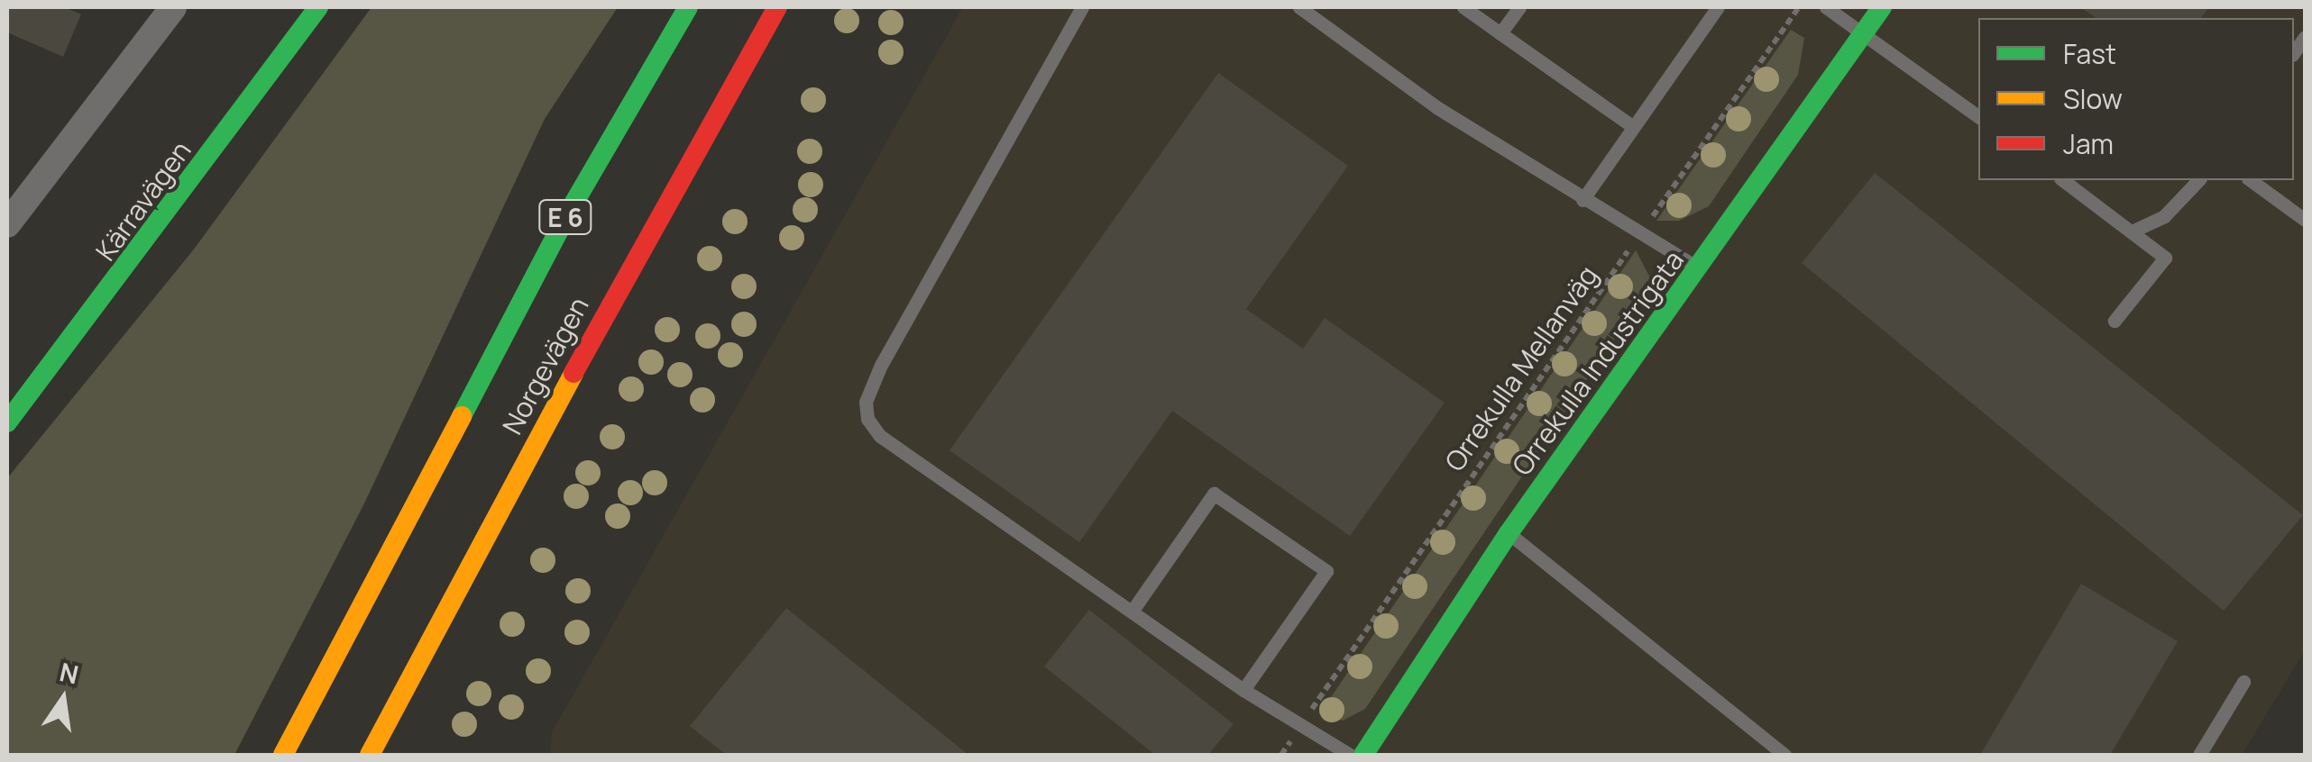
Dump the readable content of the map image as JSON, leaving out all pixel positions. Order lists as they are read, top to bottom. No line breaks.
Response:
{"streets":{"main road":["Kärravägen","E 6","Orrekulla Industrigata","Norgevägen"],"path":["Orrekulla Mellanväg"]},"legend":["Fast","Slow","Jam"],"north":"top"}
